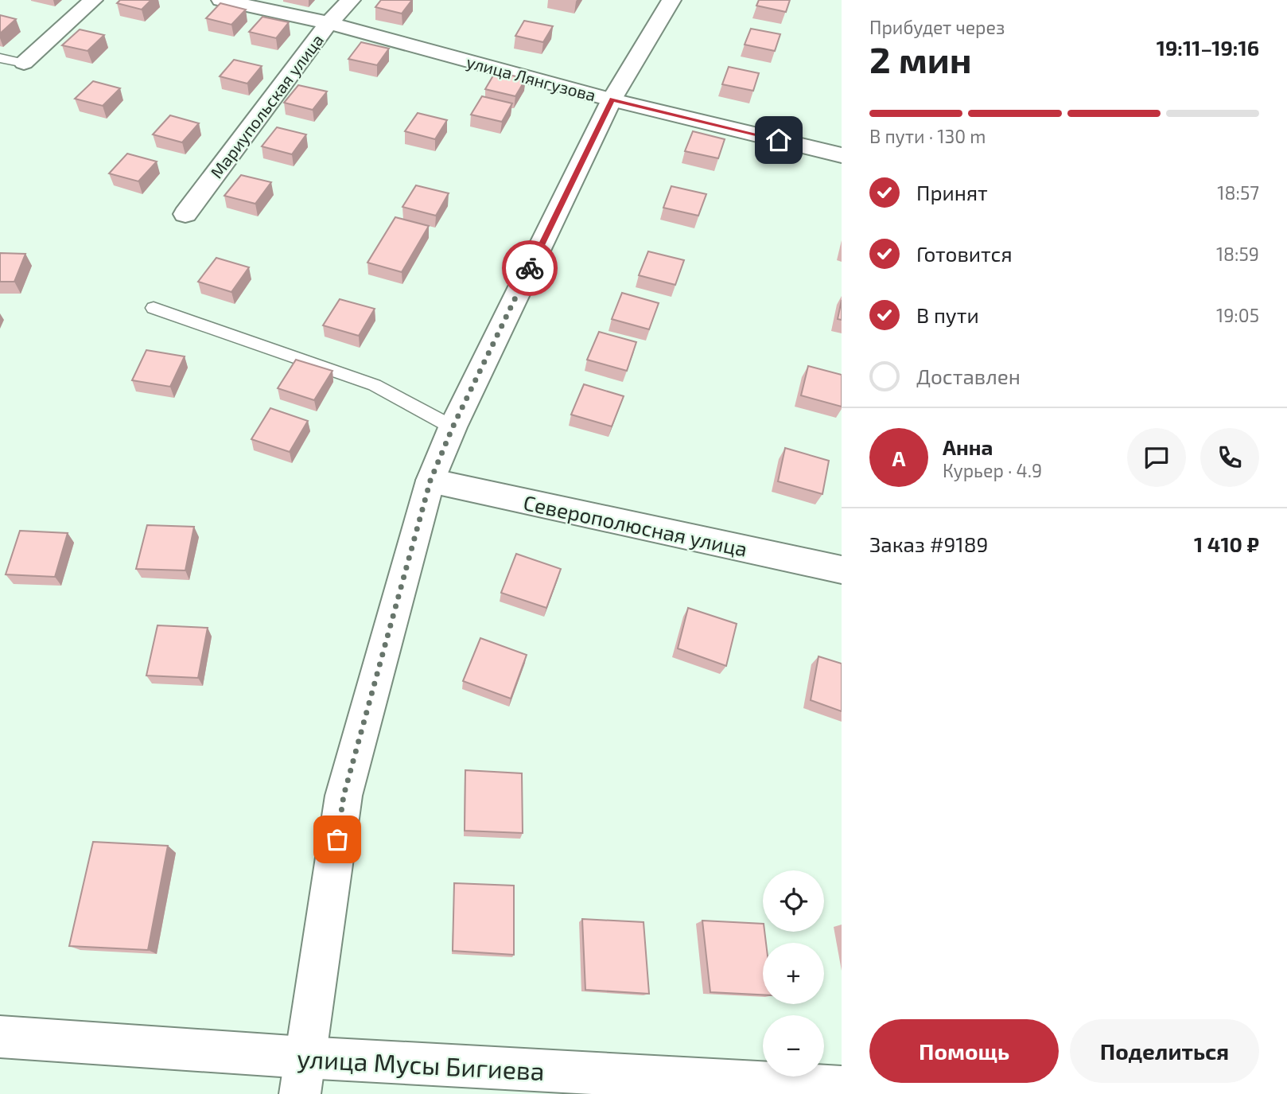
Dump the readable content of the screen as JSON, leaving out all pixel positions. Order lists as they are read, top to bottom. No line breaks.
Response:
{"streets":{"street":["улица Лянгузова","Мариупольская улица","Северополюсная улица","улица Мусы Бигиева"]},"crossings":[["улица Лянгузова","Мариупольская улица"]],"page":{"heading":["2 мин","Прибудет через","19:11–19:16"],"panel":["Анна","Курьер · 4.9","Заказ #9189","1 410 ₽"],"bar":"В пути · 130 m","list":[["Принят","18:57"],["Готовится","18:59"],["В пути","19:05"],"Доставлен"],"round":"А","map_buttons":["+","−"],"buttons":["Помощь","Поделиться"]}}
